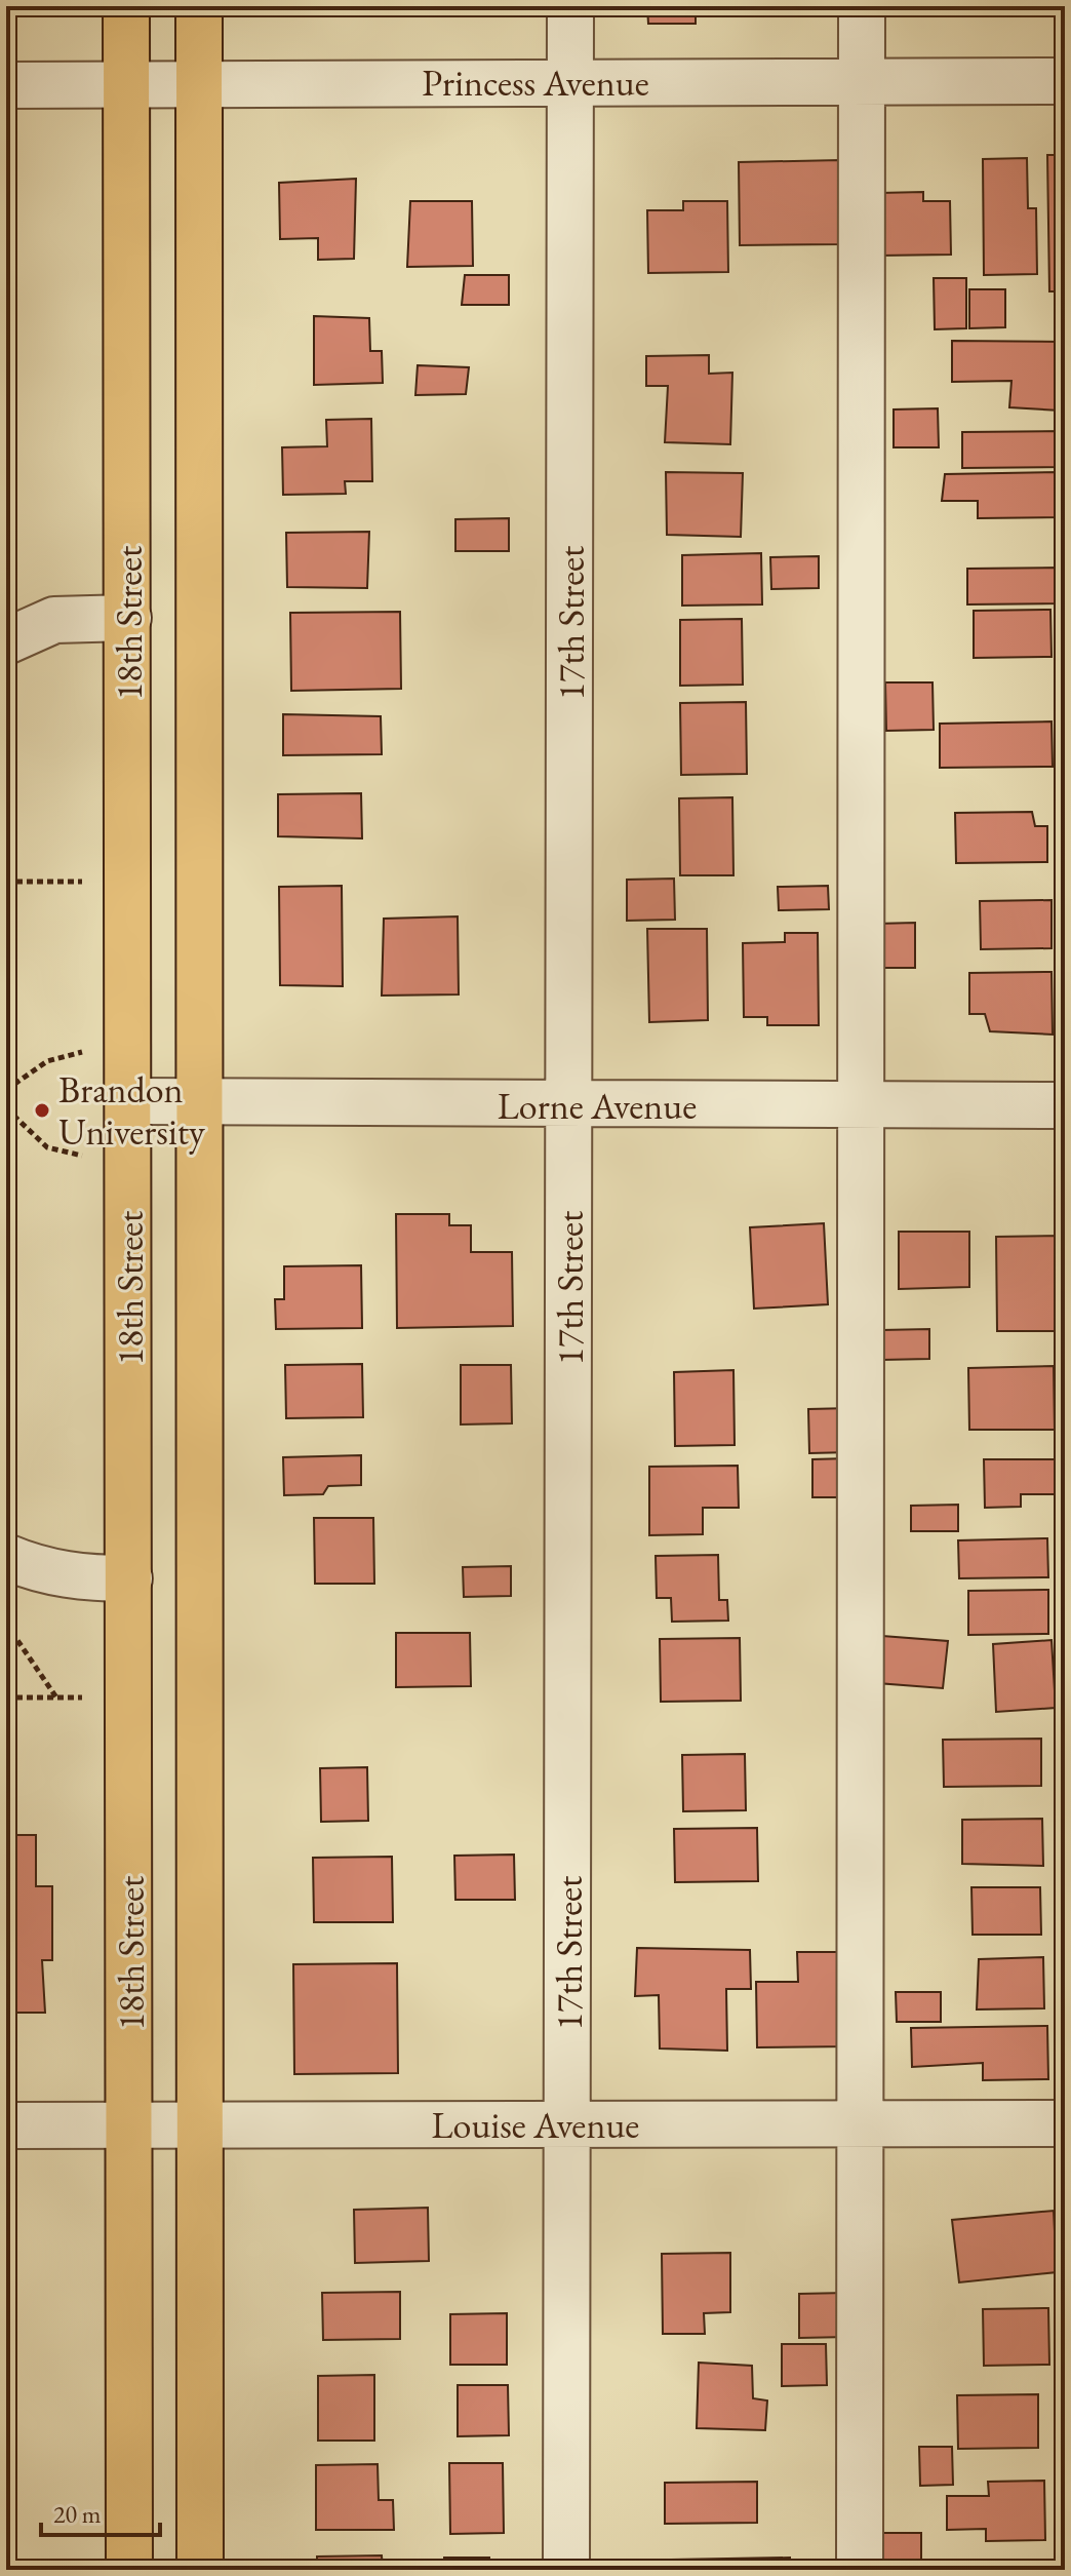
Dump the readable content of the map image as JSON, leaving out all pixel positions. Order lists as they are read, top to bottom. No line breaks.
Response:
{"streets":{"main road":["18th Street"],"street":["Princess Avenue","17th Street","Lorne Avenue","Louise Avenue"]},"crossings":[["Princess Avenue","18th Street"],["Princess Avenue","17th Street"],["18th Street","Lorne Avenue"],["18th Street","Louise Avenue"],["17th Street","Lorne Avenue"],["17th Street","Louise Avenue"]],"places":["Brandon University"],"scale_bar":"20 m"}
